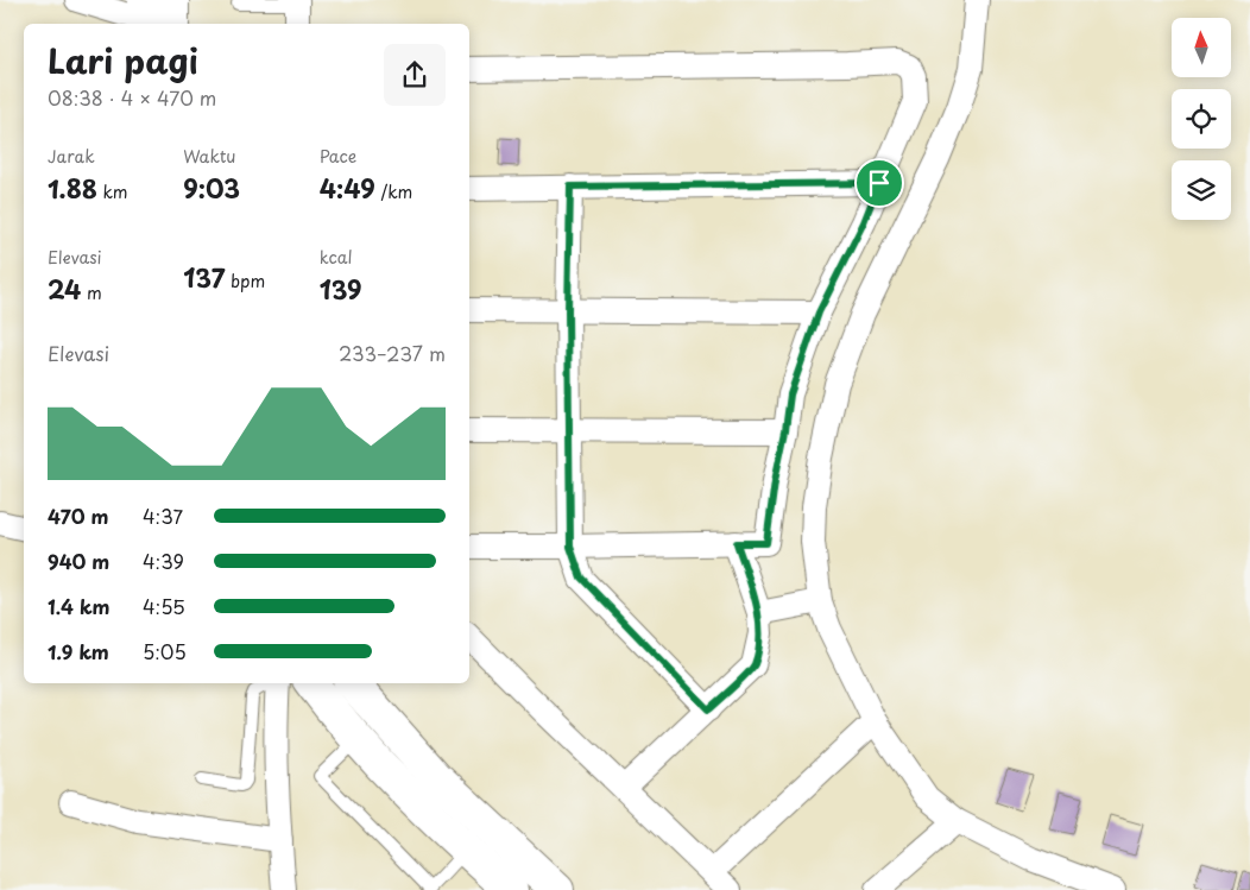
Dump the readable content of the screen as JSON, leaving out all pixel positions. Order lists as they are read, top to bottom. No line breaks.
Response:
{"north":"top","page":{"heading":["Lari pagi","08:38 · 4 × 470 m"],"stats":[["Jarak","1.88 km"],["Waktu","9:03"],["Pace","4:49 /km"],["Elevasi","24 m"],["137 bpm"],["kcal","139"]],"chart":["Elevasi","233–237 m"],"list":[{"name":"470 m","note":"4:37"},{"name":"940 m","note":"4:39"},{"name":"1.4 km","note":"4:55"},{"name":"1.9 km","note":"5:05"}]}}
